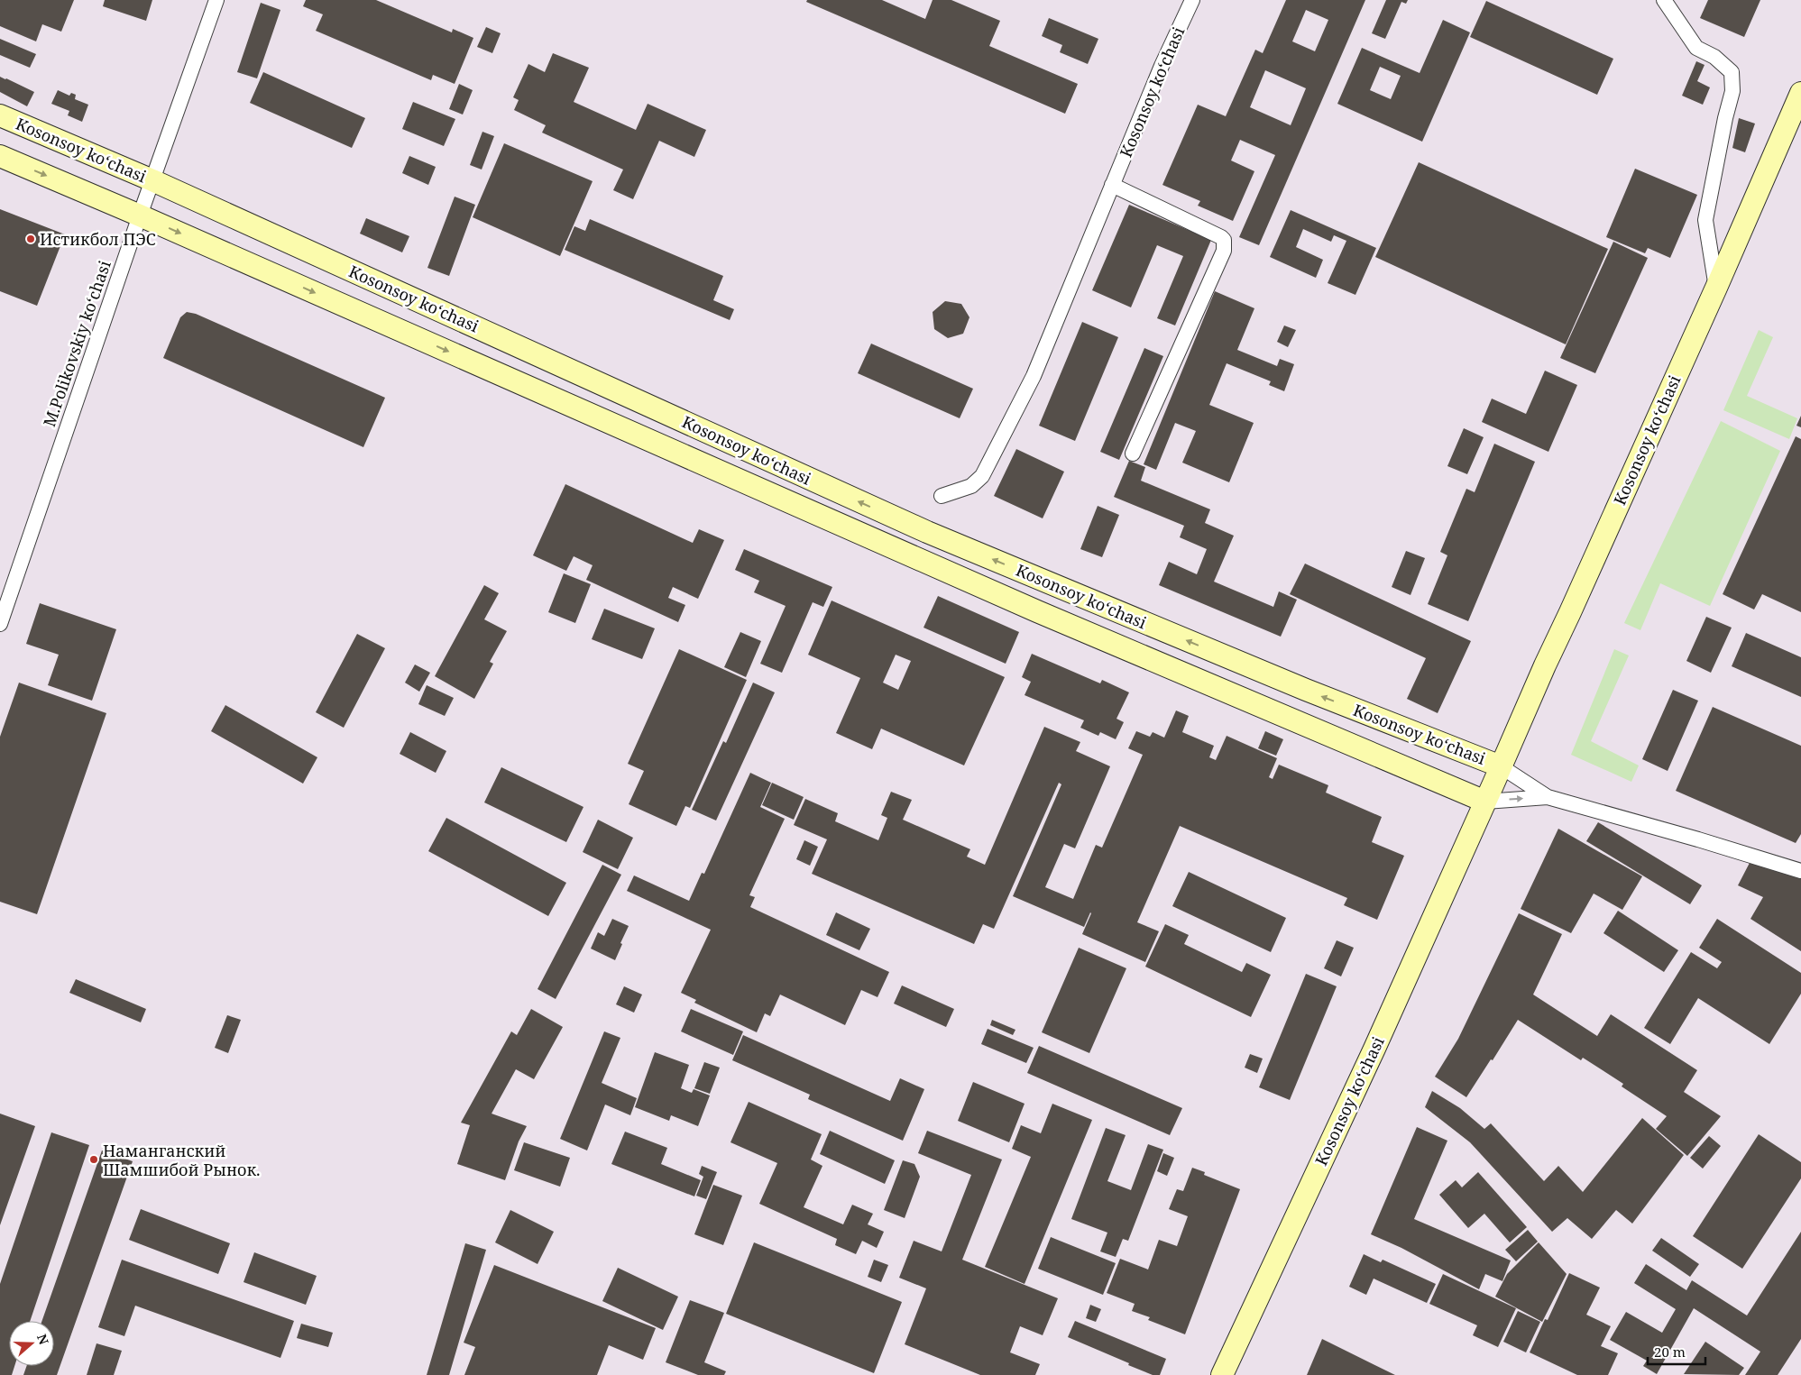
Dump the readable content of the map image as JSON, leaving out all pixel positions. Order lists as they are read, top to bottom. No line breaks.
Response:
{"streets":{"street":["Kosonsoy koʻchasi","M.Polikovskiy koʻchasi"]},"crossings":[["Kosonsoy koʻchasi","M.Polikovskiy koʻchasi"]],"places":["Истикбол ПЭС","Наманганский Шамшибой Рынок."],"scale_bar":"20 m","north":"right"}
